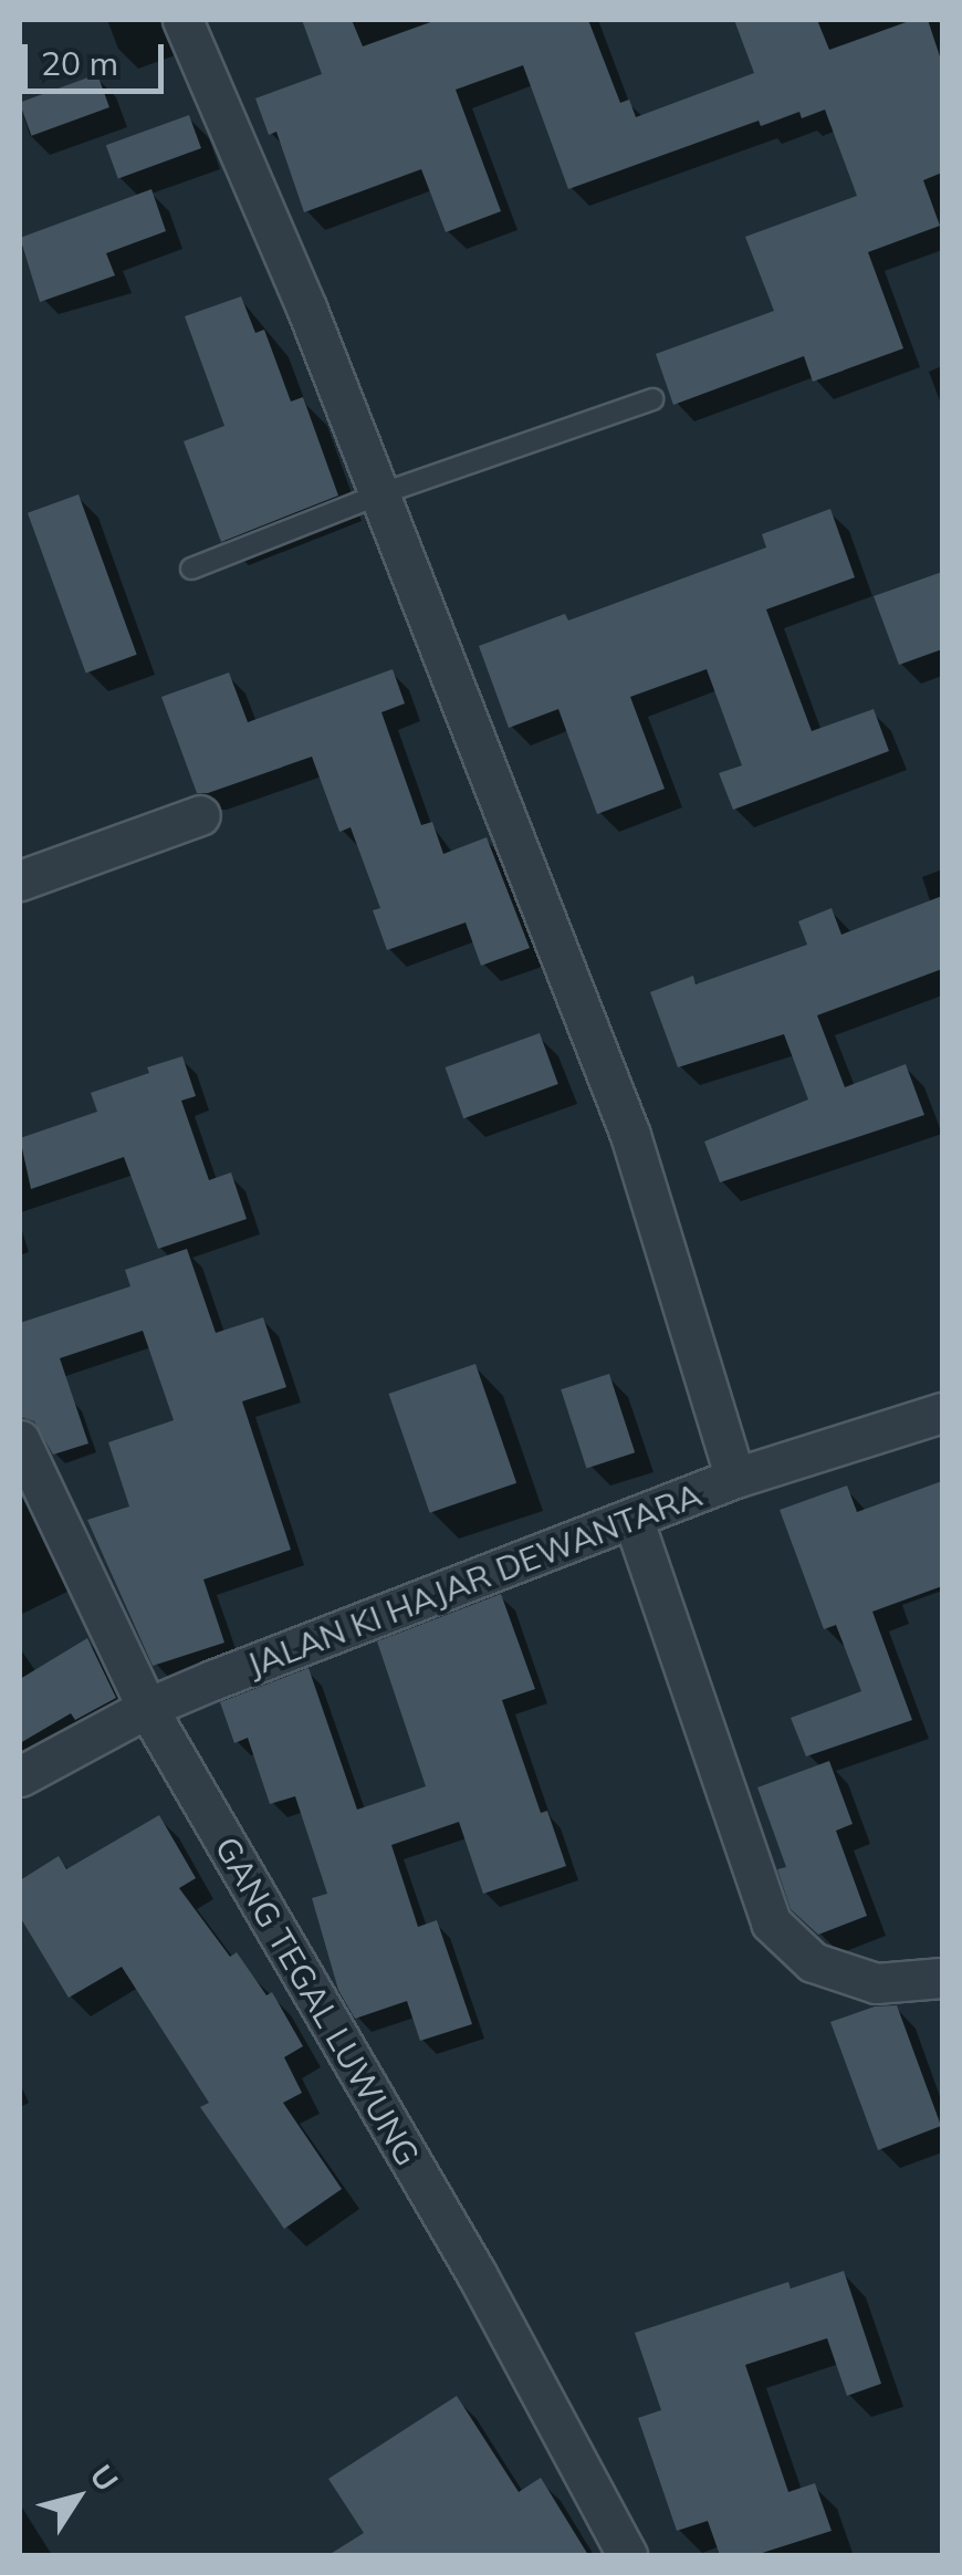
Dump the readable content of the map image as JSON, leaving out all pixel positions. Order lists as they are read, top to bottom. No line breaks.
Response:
{"streets":{"street":["JALAN KI HAJAR DEWANTARA","GANG TEGAL LUWUNG"]},"crossings":[["JALAN KI HAJAR DEWANTARA","GANG TEGAL LUWUNG"]],"scale_bar":"20 m","north":"top right"}
